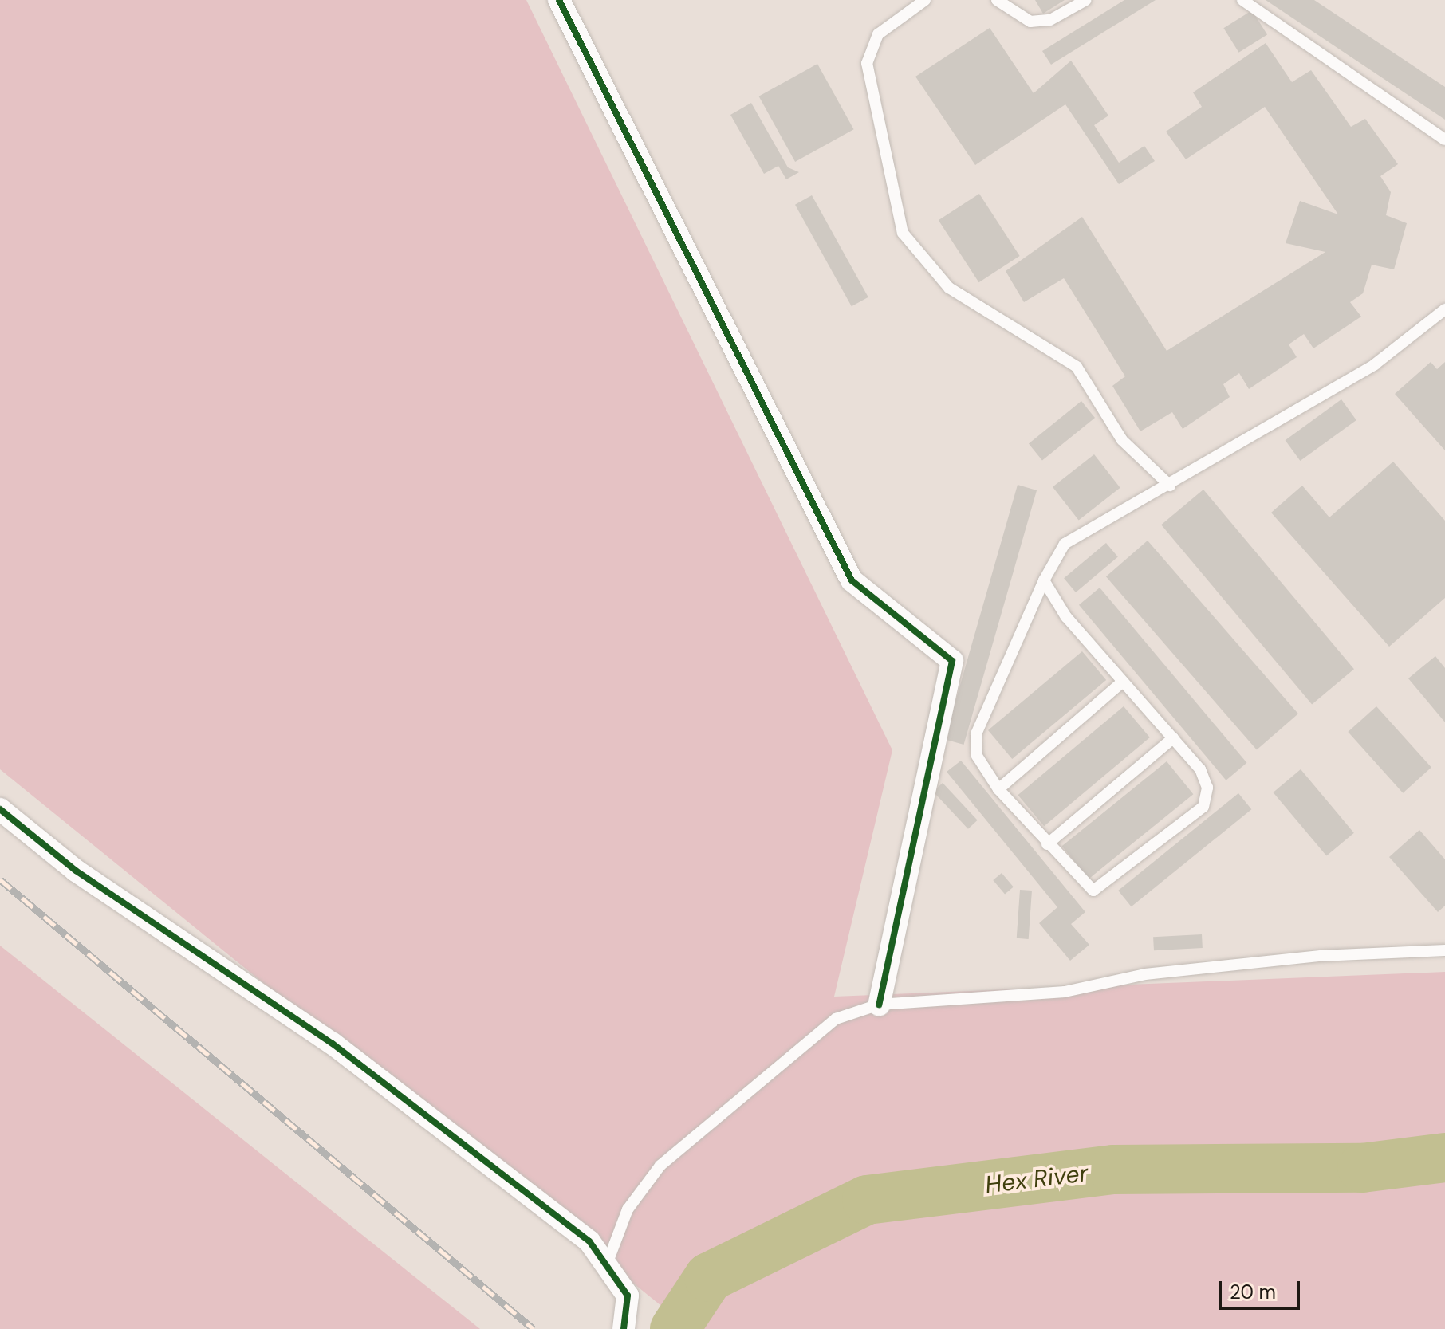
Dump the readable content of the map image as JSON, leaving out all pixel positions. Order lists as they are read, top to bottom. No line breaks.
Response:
{"water":["Hex River"],"scale_bar":"20 m"}
